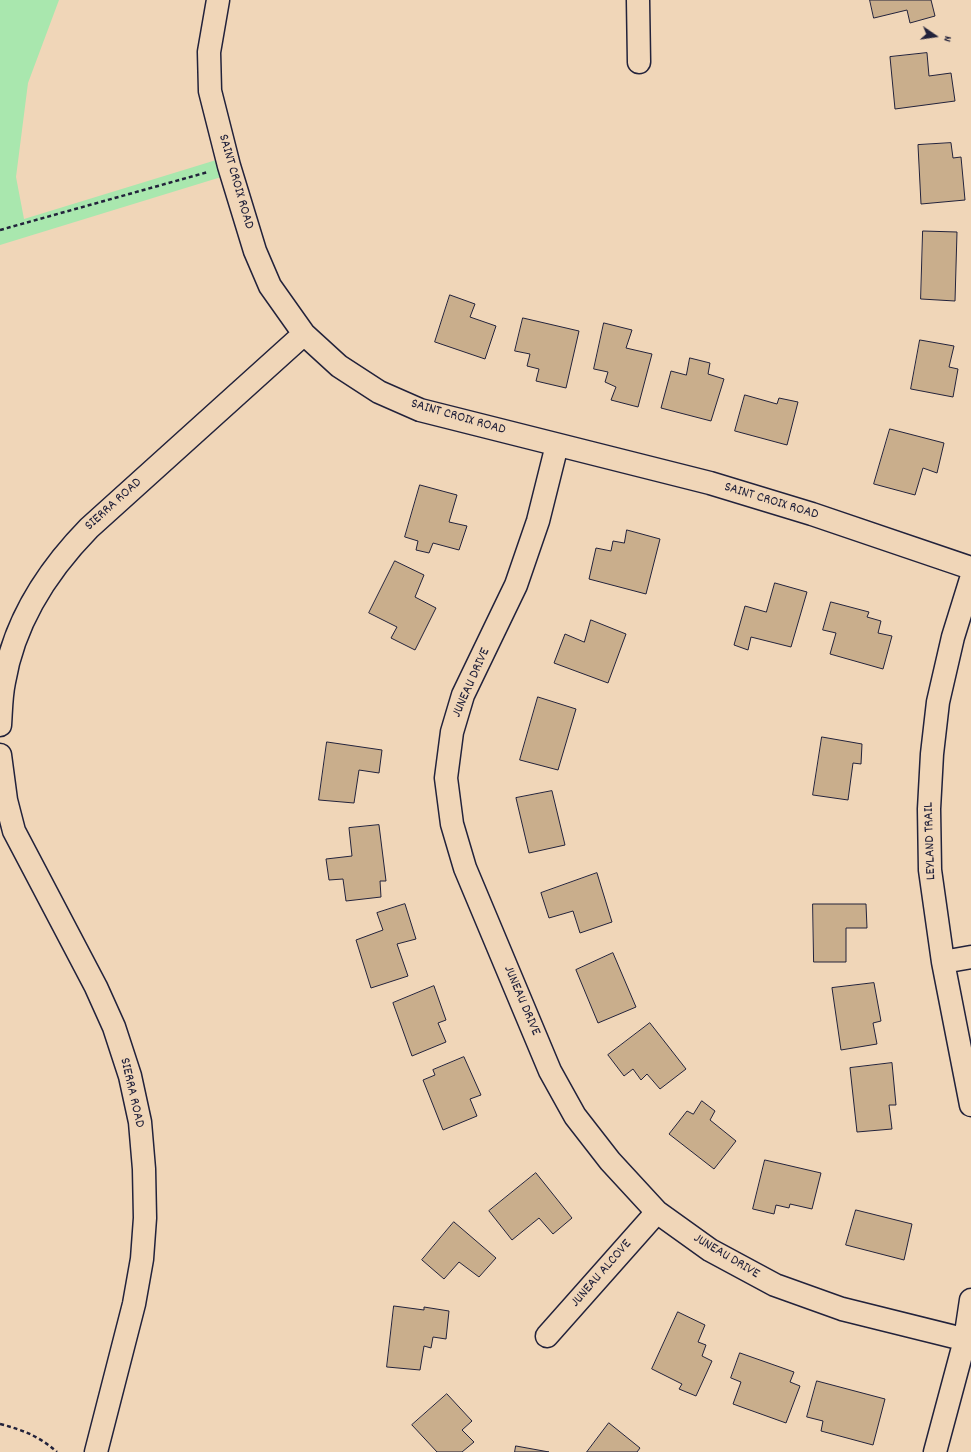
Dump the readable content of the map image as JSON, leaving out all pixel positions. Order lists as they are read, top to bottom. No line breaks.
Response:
{"streets":{"street":["SAINT CROIX ROAD","SIERRA ROAD","JUNEAU DRIVE","LEYLAND TRAIL","JUNEAU ALCOVE"]},"crossings":[["SAINT CROIX ROAD","SIERRA ROAD"],["SAINT CROIX ROAD","JUNEAU DRIVE"],["JUNEAU DRIVE","JUNEAU ALCOVE"]],"north":"right"}
